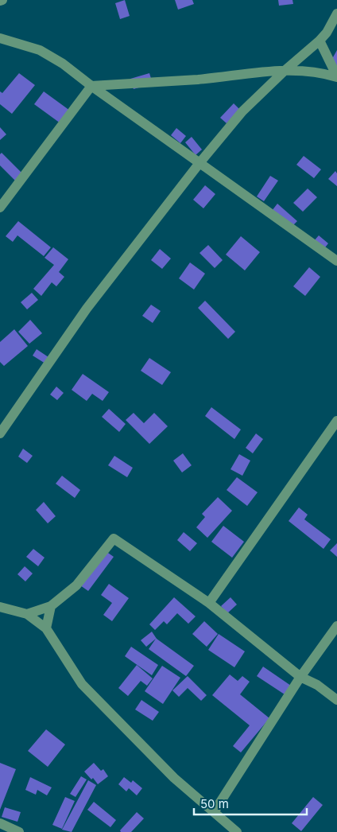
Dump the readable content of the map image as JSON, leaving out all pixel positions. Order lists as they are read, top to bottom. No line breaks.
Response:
{"scale_bar":"50 m"}
